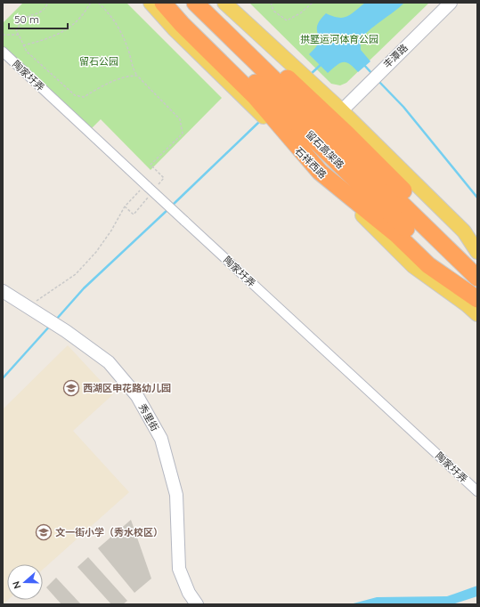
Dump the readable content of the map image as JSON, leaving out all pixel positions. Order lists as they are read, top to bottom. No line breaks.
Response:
{"streets":{"highway":["留石高架路"],"main road":["石祥西路"],"street":["丰潭路","陶家圩弄","秀里街"]},"parks":["拱墅运河体育公园","留石公园"],"places":{"school or university":["西湖区申花路幼儿园","文一街小学（秀水校区）"]},"scale_bar":"50 m","north":"left"}
